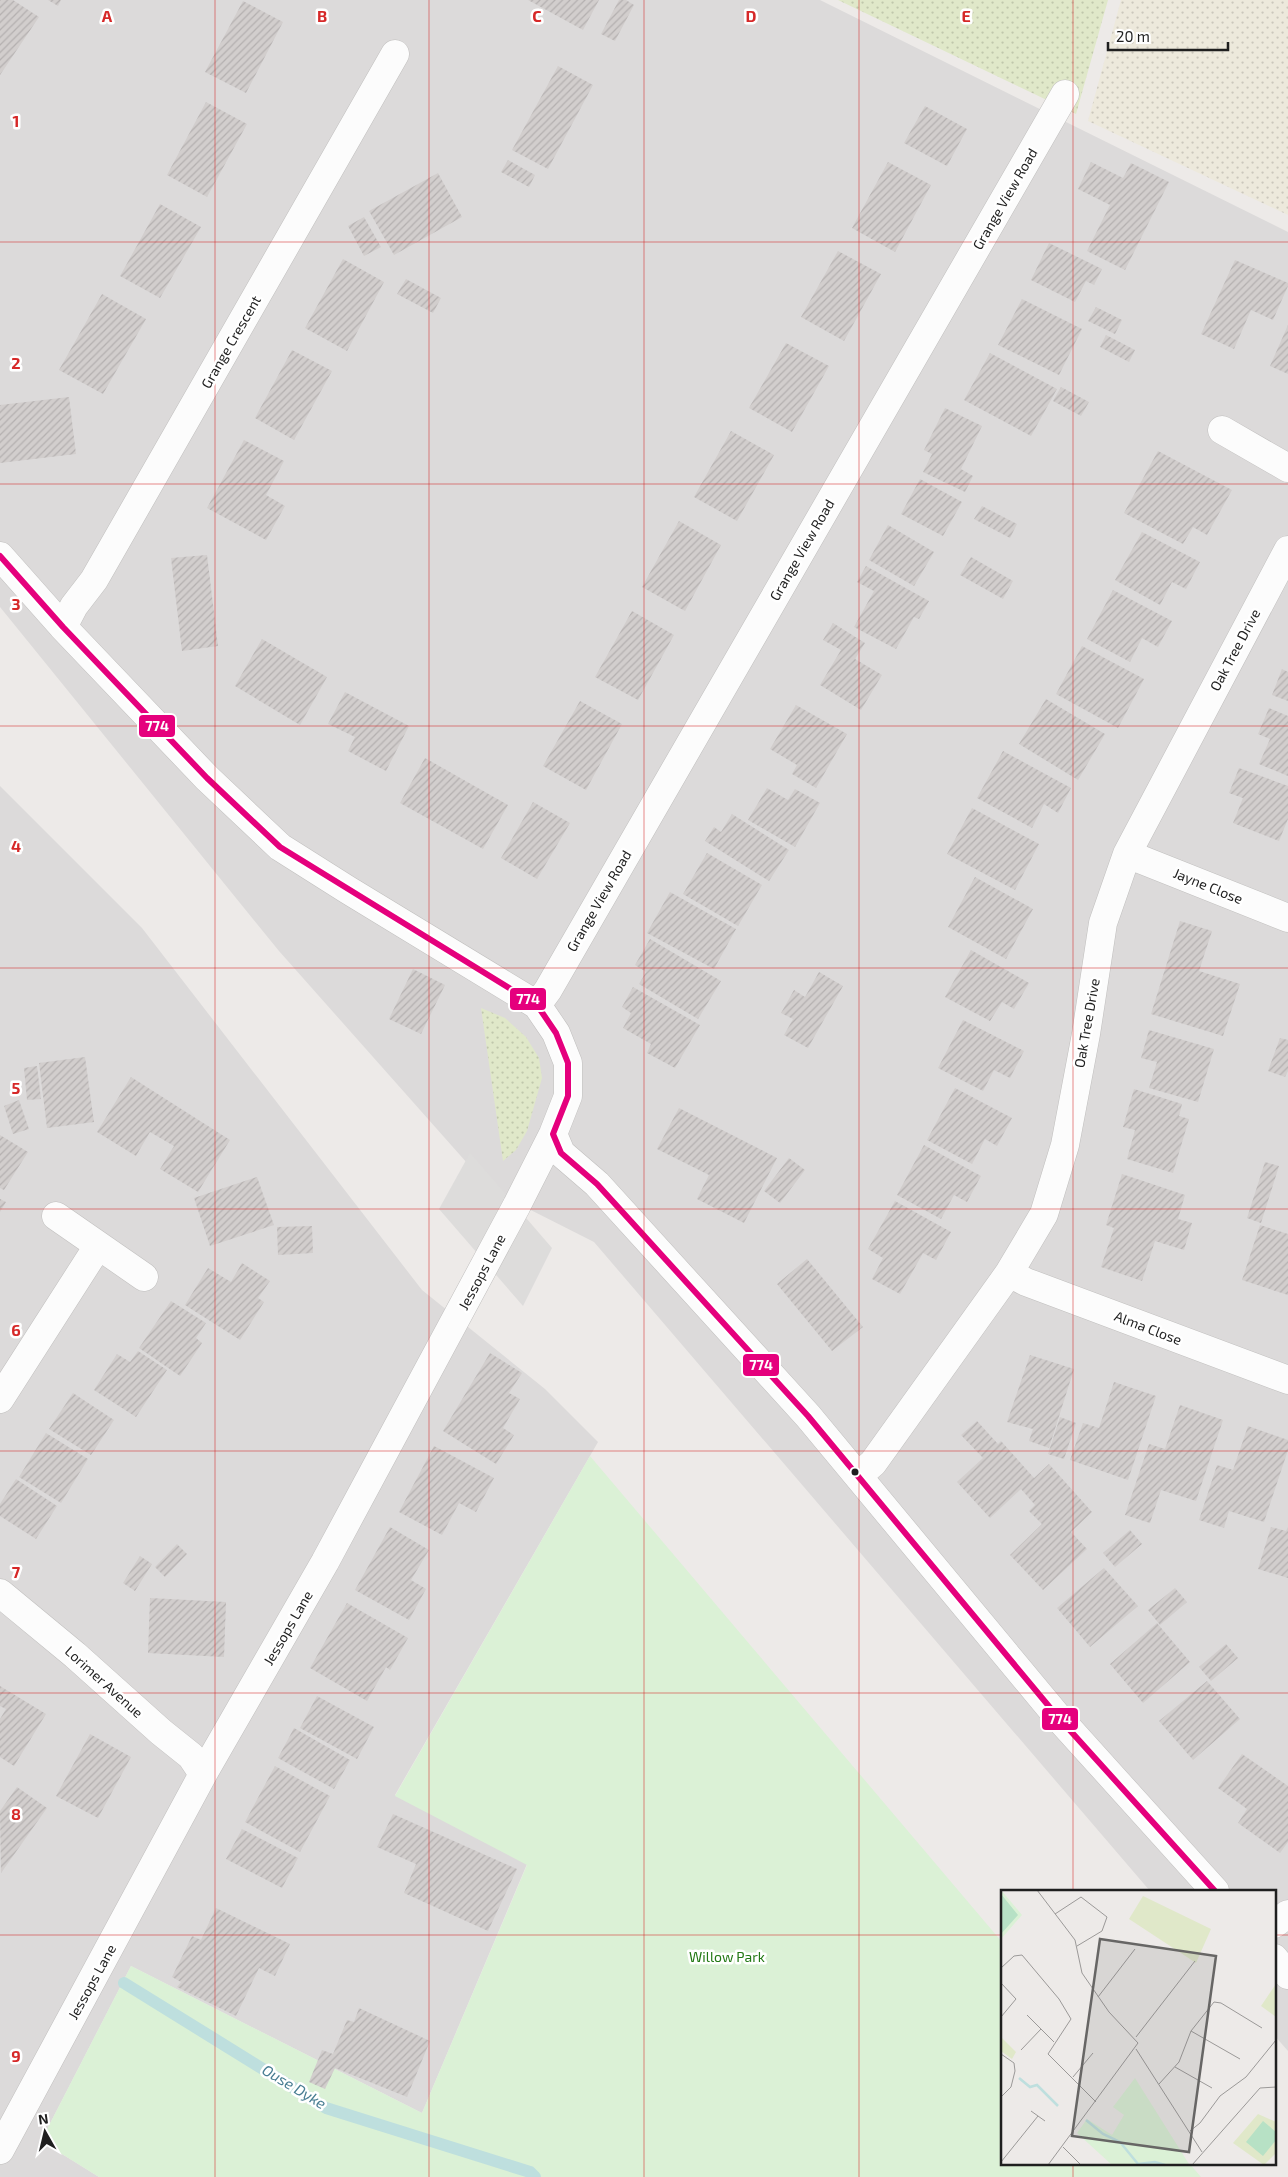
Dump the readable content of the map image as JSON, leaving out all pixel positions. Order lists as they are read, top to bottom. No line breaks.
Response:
{"streets":{"street":["Grange View Road","Grange Crescent","Oak Tree Drive","Jayne Close","Jessops Lane","Alma Close","Lorimer Avenue"]},"crossings":[["Grange View Road","Jessops Lane"],["Grange Crescent","Jessops Lane"],["Oak Tree Drive","Jayne Close"],["Oak Tree Drive","Alma Close"],["Jessops Lane","Lorimer Avenue"]],"water":["Ouse Dyke"],"parks":["Willow Park"],"lines":["transit line 774"],"scale_bar":"20 m","north":"top","grid":{"columns":["A","B","C","D","E"],"rows":["1","2","3","4","5","6","7","8","9"]}}
